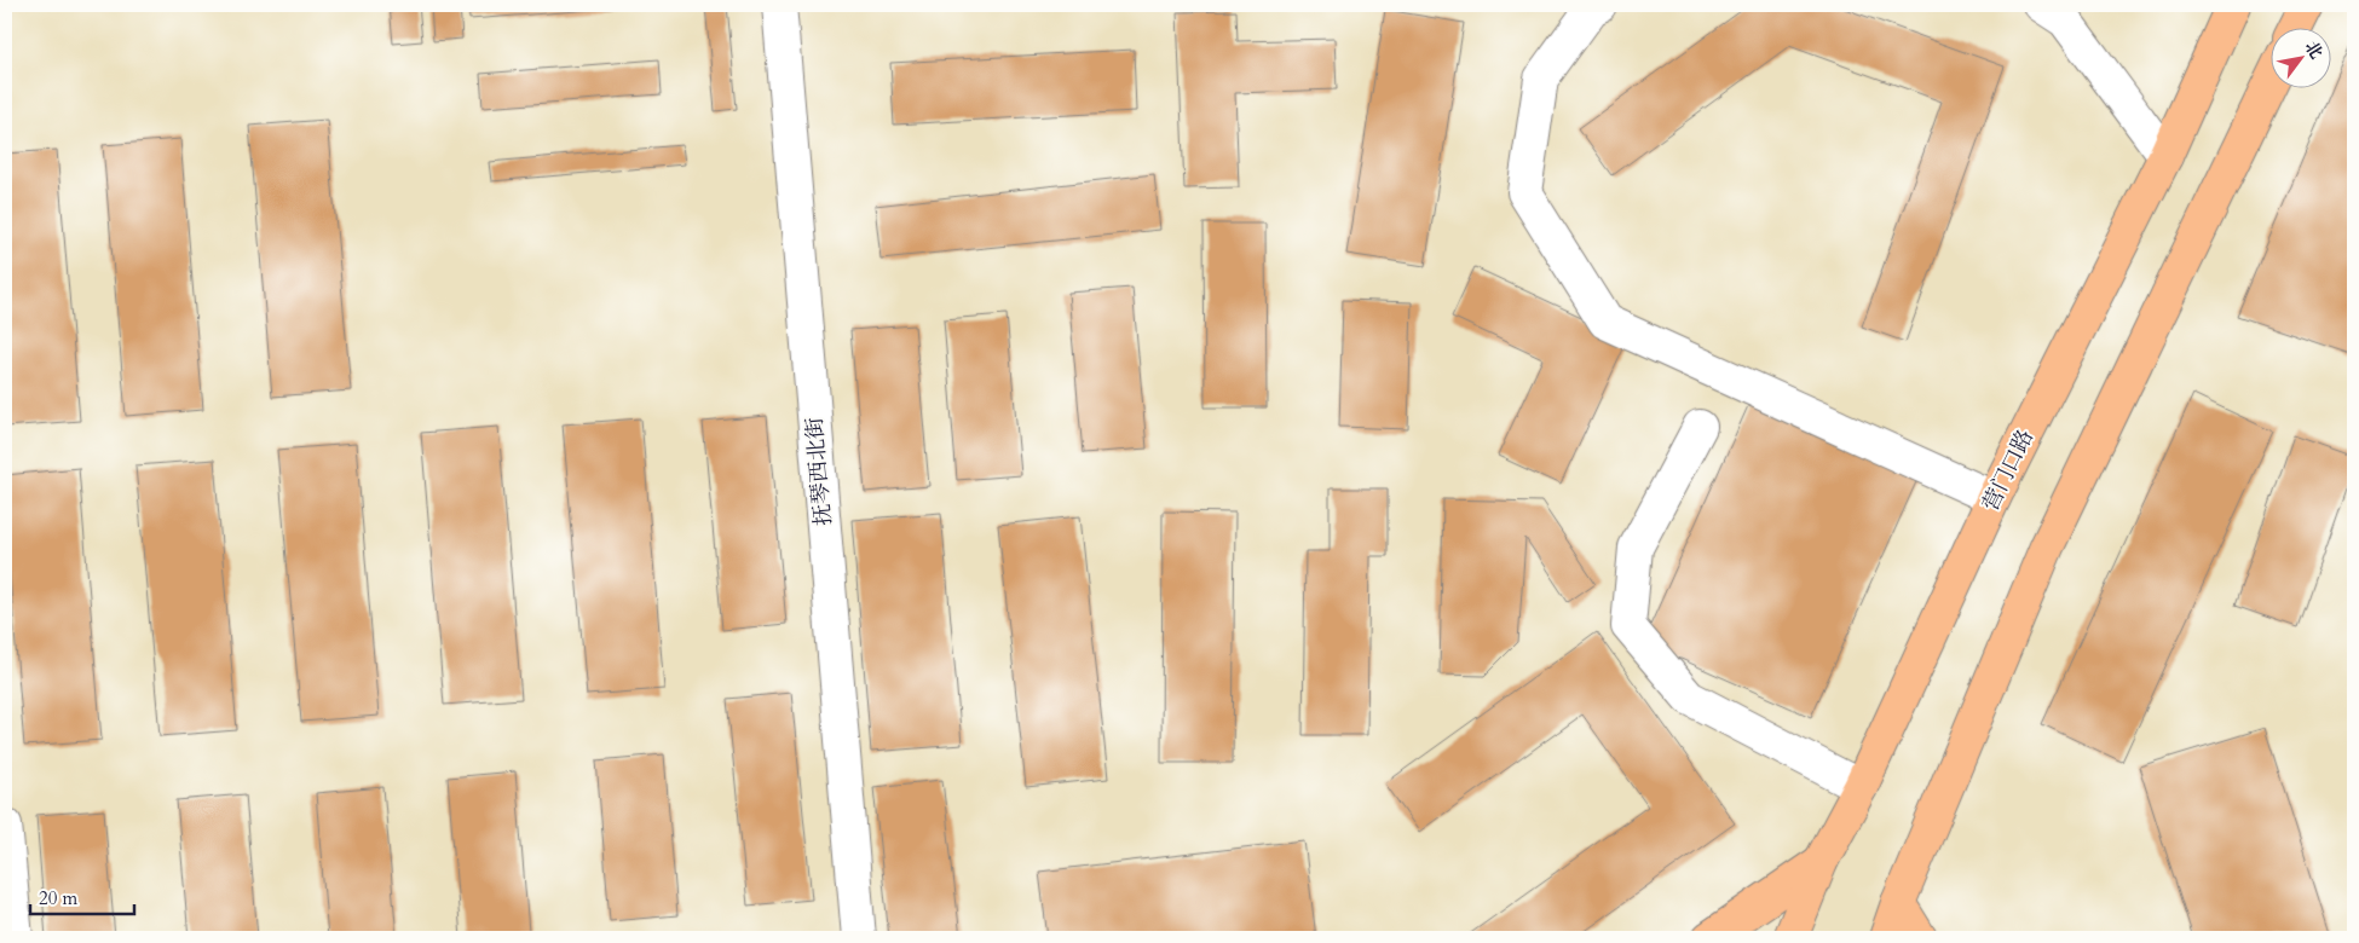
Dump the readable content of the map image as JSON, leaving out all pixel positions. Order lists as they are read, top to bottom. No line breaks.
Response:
{"streets":{"main road":["营门口路"],"street":["抚琴西北街"]},"scale_bar":"20 m","north":"top right"}
